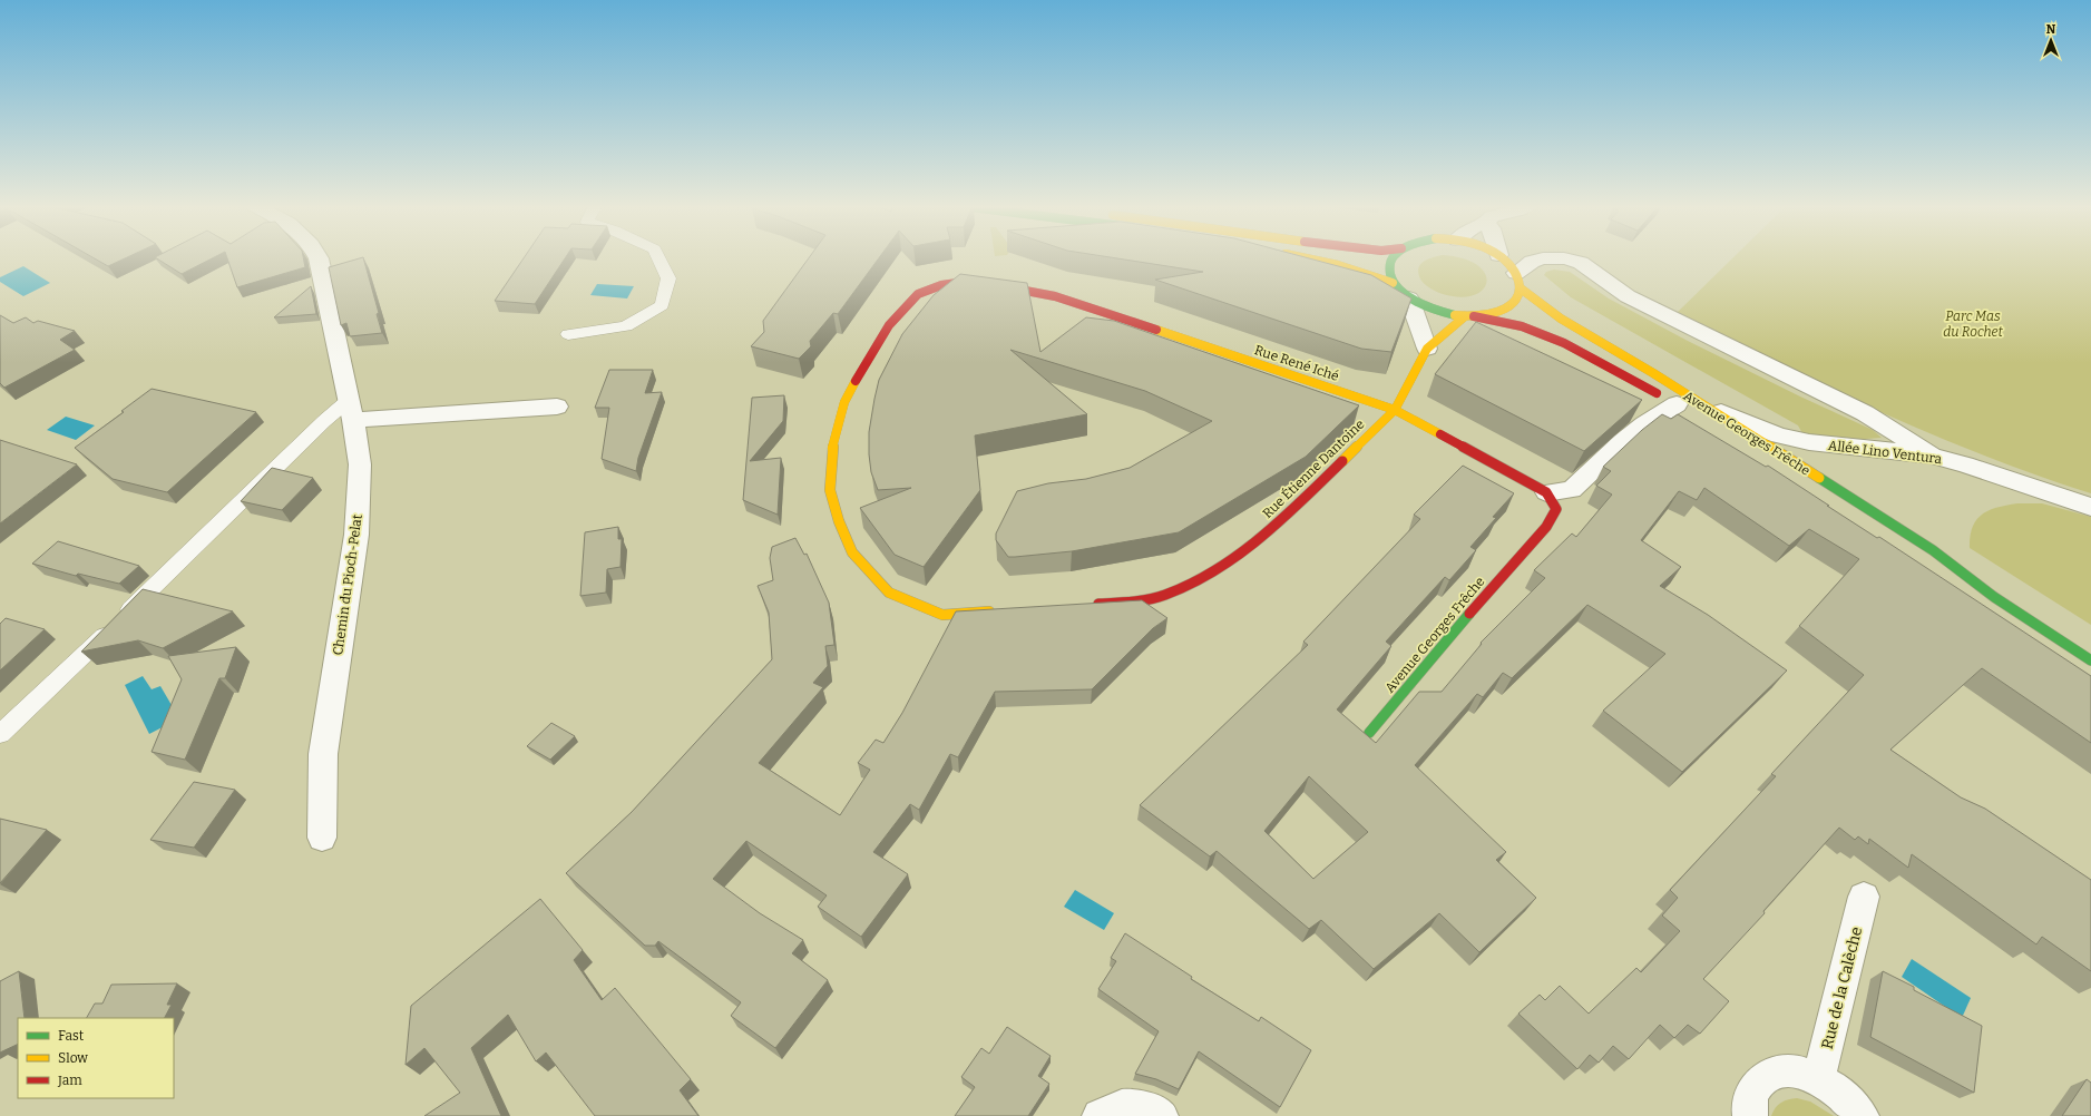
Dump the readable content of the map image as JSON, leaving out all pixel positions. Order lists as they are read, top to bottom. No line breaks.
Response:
{"streets":{"street":["Rue René Iché","Avenue Georges Frêche","Allée Lino Ventura","Rue Étienne Dantoine","Chemin du Pioch-Pelat","Rue de la Calèche"]},"crossings":[["Rue René Iché","Avenue Georges Frêche"],["Rue René Iché","Rue Étienne Dantoine"],["Avenue Georges Frêche","Allée Lino Ventura"]],"parks":["Parc Mas du Rochet"],"legend":["Fast","Slow","Jam"],"north":"top"}
